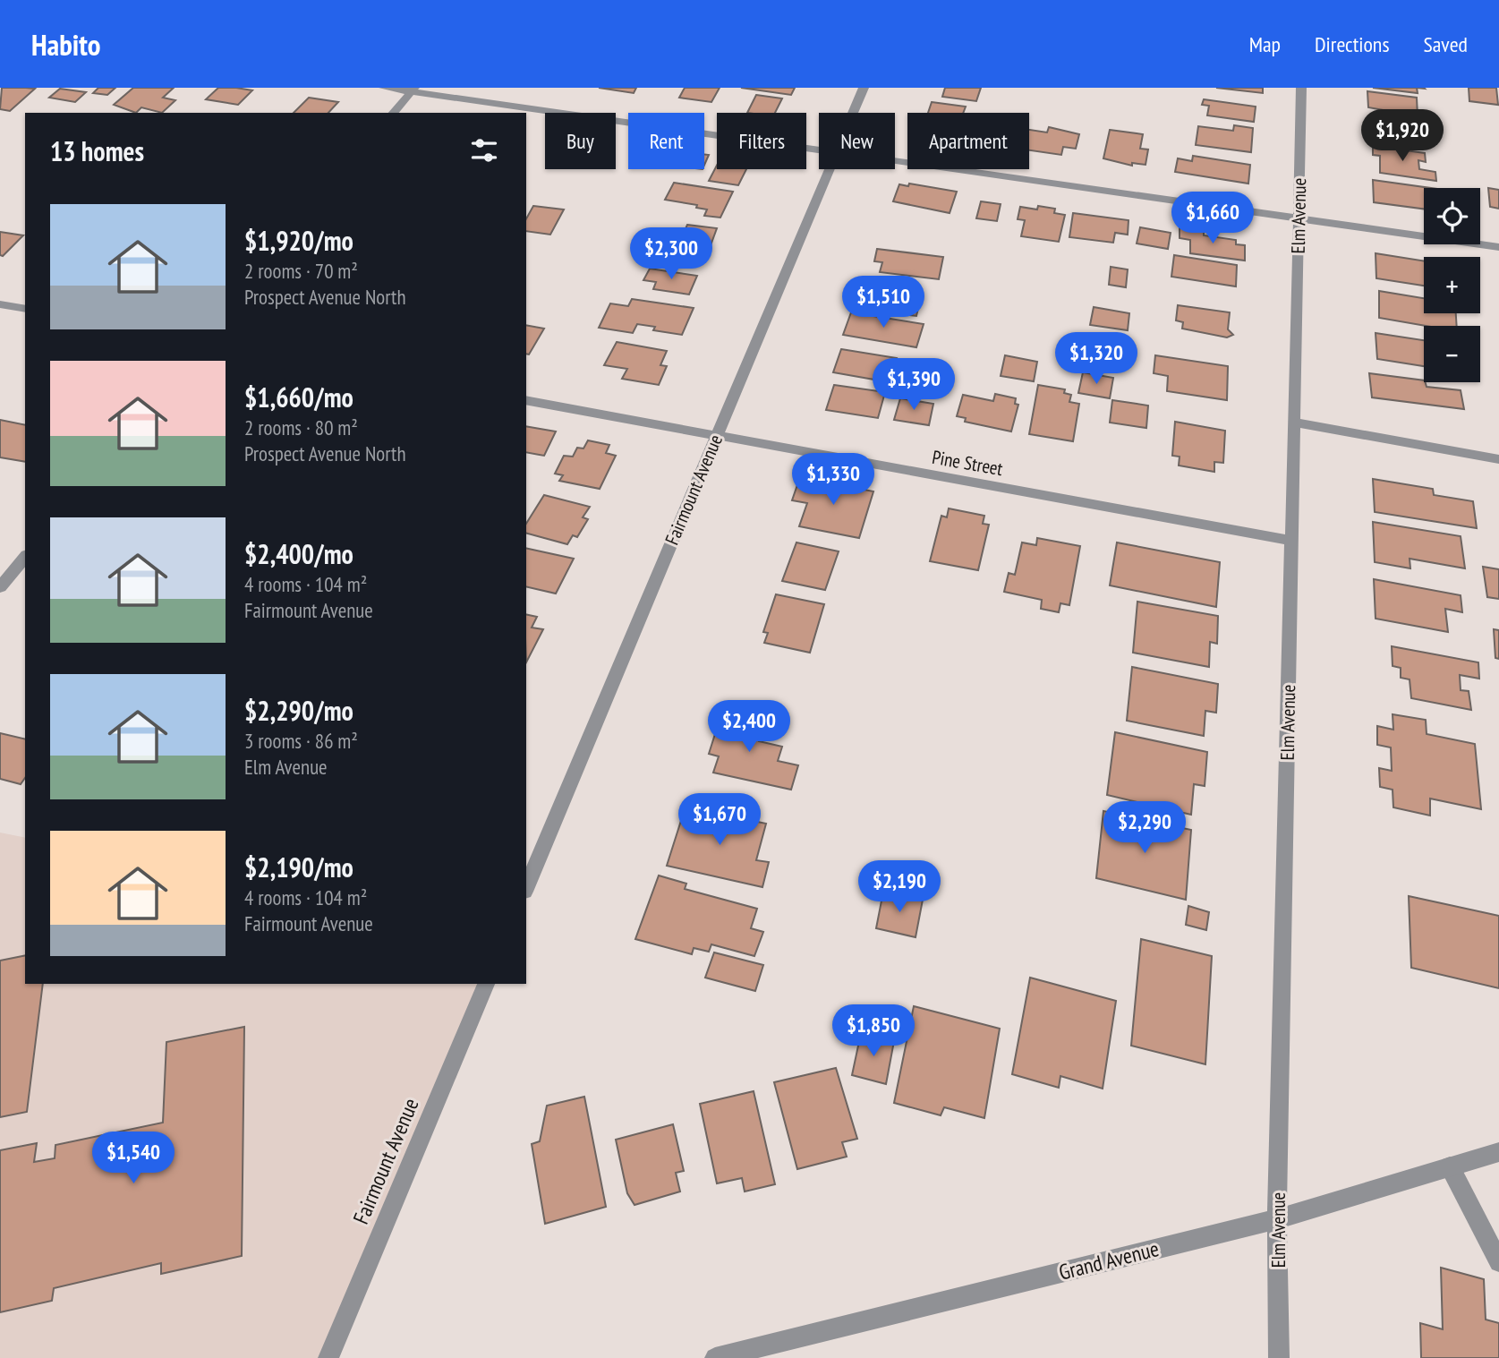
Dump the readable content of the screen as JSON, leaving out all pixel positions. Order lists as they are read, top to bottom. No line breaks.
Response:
{"streets":{"street":["Elm Avenue","Pine Street","Fairmount Avenue","Grand Avenue"]},"crossings":[["Elm Avenue","Pine Street"],["Elm Avenue","Grand Avenue"],["Pine Street","Fairmount Avenue"]],"page":{"header":"Habito","nav":["Map","Directions","Saved"],"price":["$1,920","$1,660","$2,300","$1,510","$1,320","$1,390","$1,330","$2,400","$1,670","$2,290","$2,190","$1,850","$1,540"],"chip":["Buy","Rent","Filters","New","Apartment"],"heading":"13 homes","map_buttons":["+","−"],"list":[{"name":"$1,920/mo","note":"2 rooms · 70 m² · Prospect Avenue North"},{"name":"$1,660/mo","note":"2 rooms · 80 m² · Prospect Avenue North"},{"name":"$2,400/mo","note":"4 rooms · 104 m² · Fairmount Avenue"},{"name":"$2,290/mo","note":"3 rooms · 86 m² · Elm Avenue"},{"name":"$2,190/mo","note":"4 rooms · 104 m² · Fairmount Avenue"}]}}
